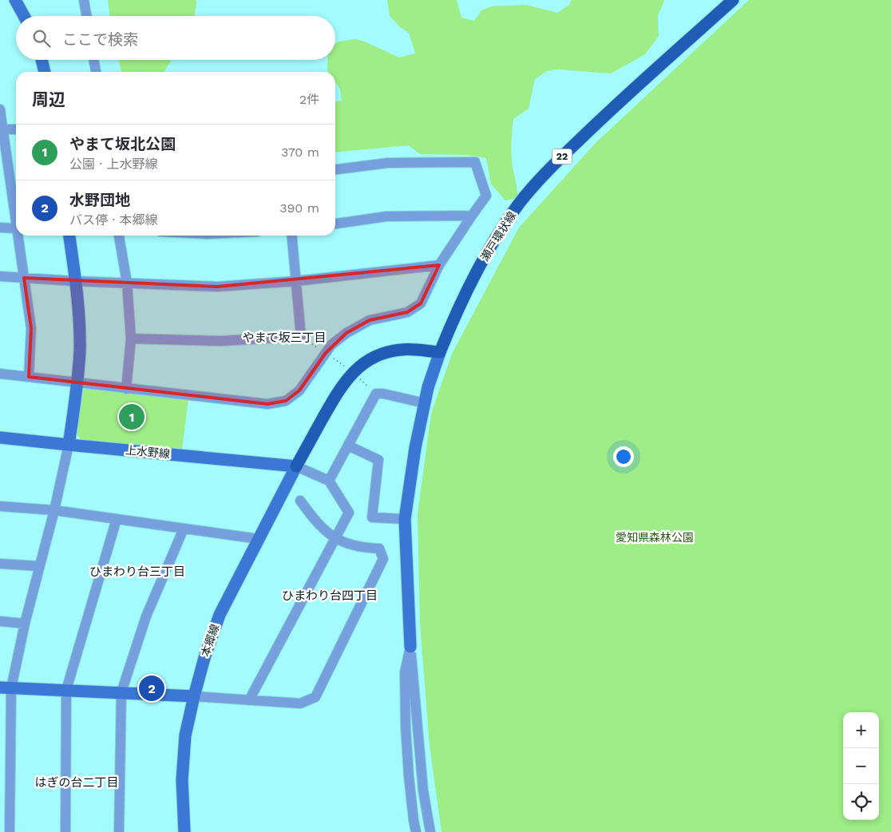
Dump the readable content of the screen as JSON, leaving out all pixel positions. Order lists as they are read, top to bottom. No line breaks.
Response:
{"streets":{"main road":["22","瀬戸環状線"],"street":["上水野線","本郷線"]},"crossings":[["上水野線","本郷線"]],"districts":["やまて坂三丁目","ひまわり台三丁目","ひまわり台四丁目","はぎの台二丁目"],"parks":["愛知県森林公園"],"page":{"search":"ここで検索","heading":["周辺","2件"],"list":[{"mark":"1","name":"やまて坂北公園","note":"公園 · 上水野線","value":"370 m"},{"mark":"2","name":"水野団地","note":"バス停 · 本郷線","value":"390 m"}],"pins":["1","2"],"map_buttons":["+","−"]}}
